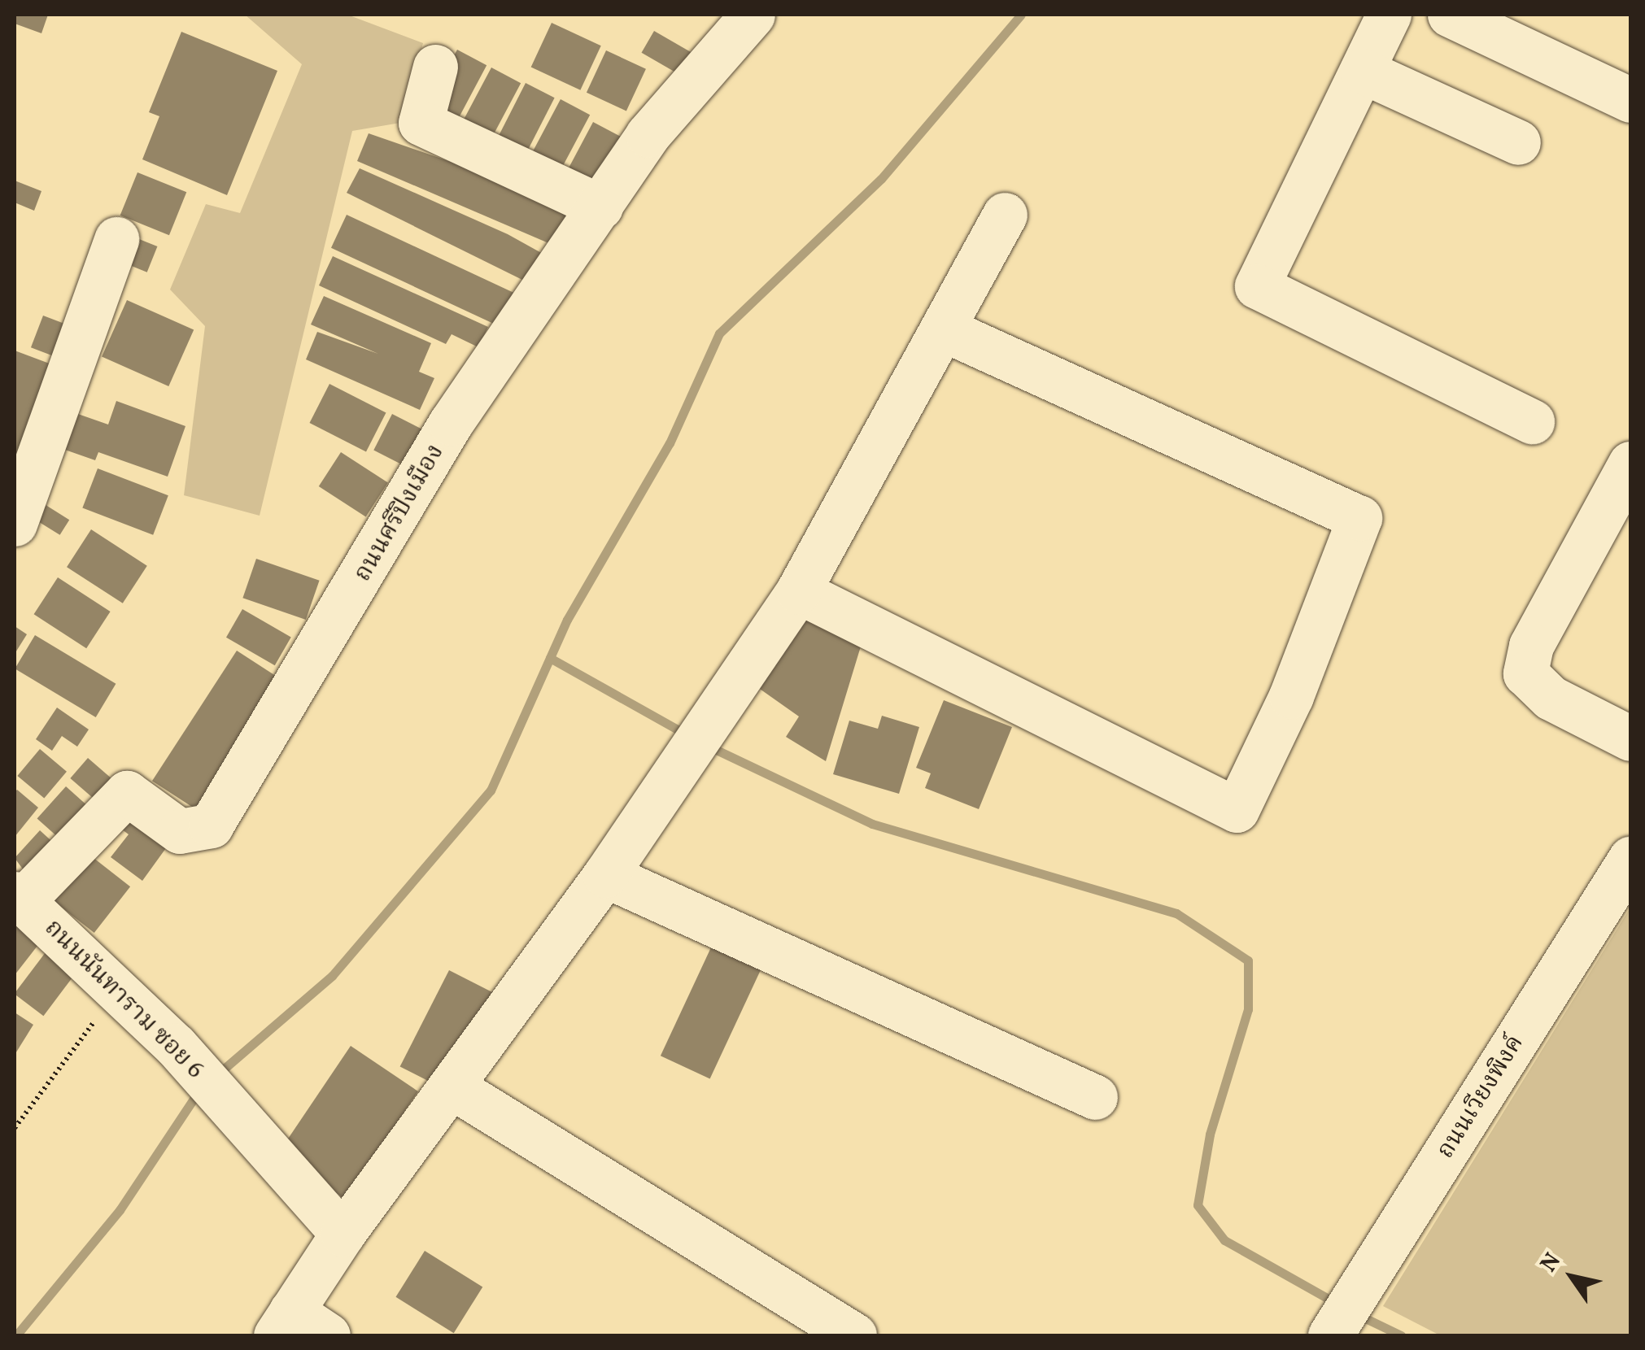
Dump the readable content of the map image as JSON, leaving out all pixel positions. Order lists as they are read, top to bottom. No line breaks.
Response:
{"streets":{"street":["ถนนศรีปิงเมือง","ถนนนันทาราม ซอย 6","ถนนเวียงพิงค์"]},"crossings":[["ถนนศรีปิงเมือง","ถนนนันทาราม ซอย 6"]],"north":"top left"}
